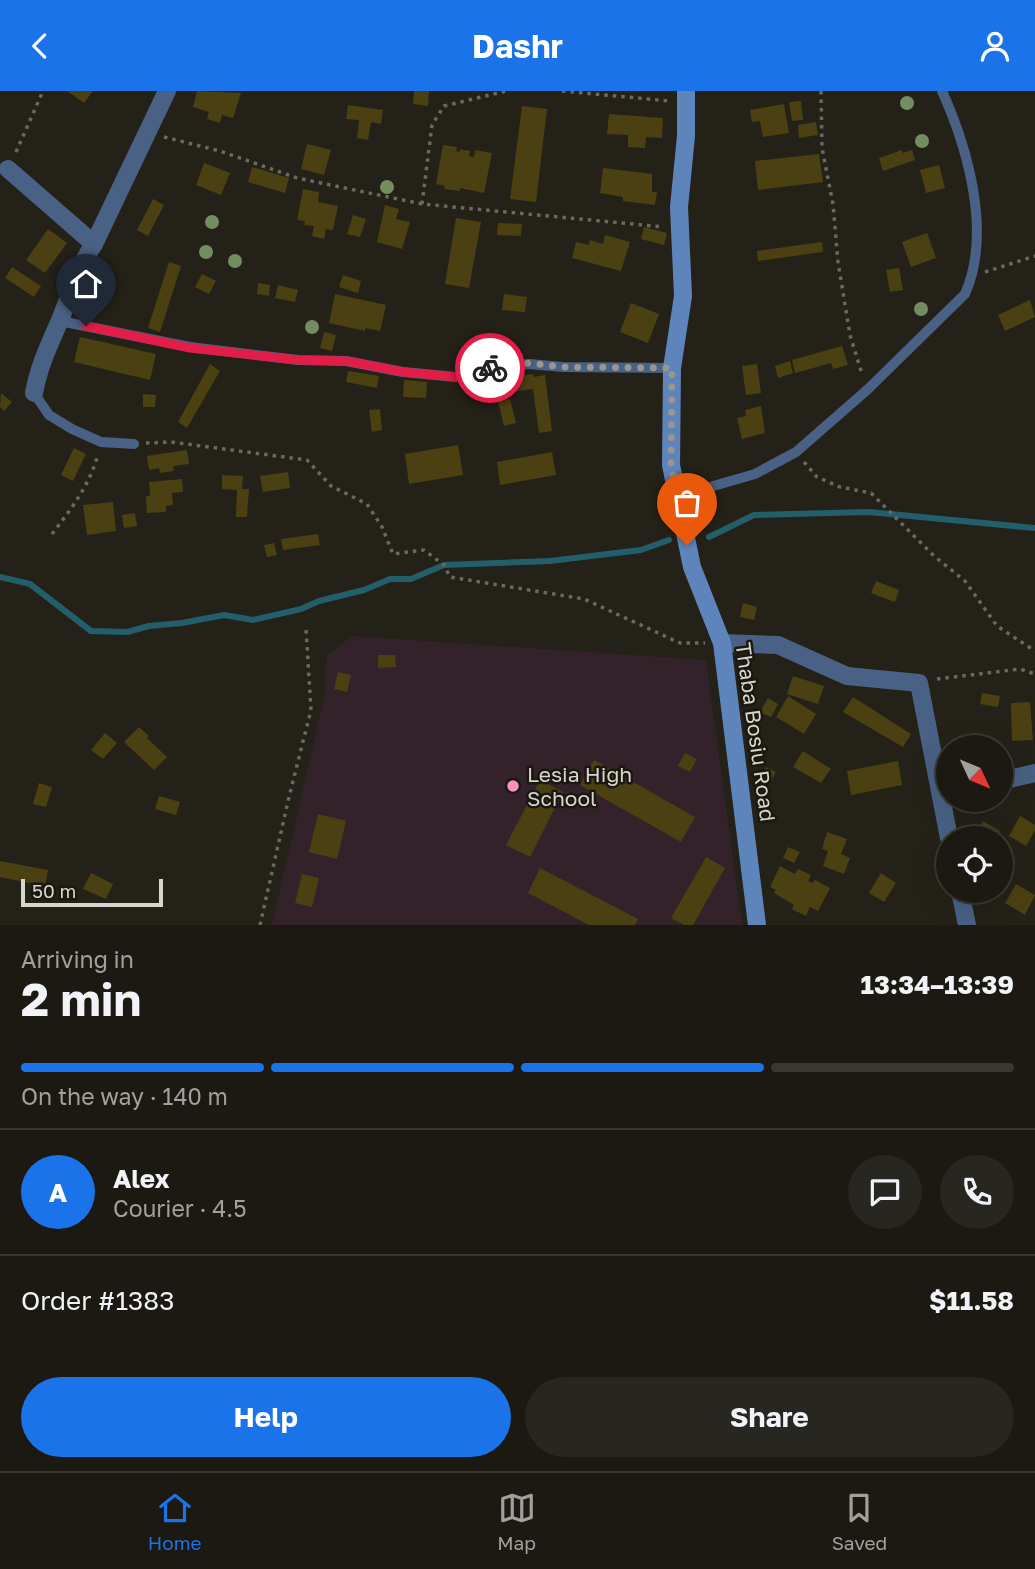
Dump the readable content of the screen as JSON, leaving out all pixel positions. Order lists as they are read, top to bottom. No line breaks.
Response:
{"streets":{"street":["Thaba Bosiu Road"]},"places":["Lesia High School"],"scale_bar":"50 m","north":"bottom right","page":{"header":"Dashr","scale":"50 m","heading":["2 min","Arriving in","13:34–13:39"],"panel":["Alex","Courier · 4.5","Order #1383","$11.58"],"bar":"On the way · 140 m","round":"A","buttons":["Help","Share"],"tabs":["Home","Map","Saved"]}}
